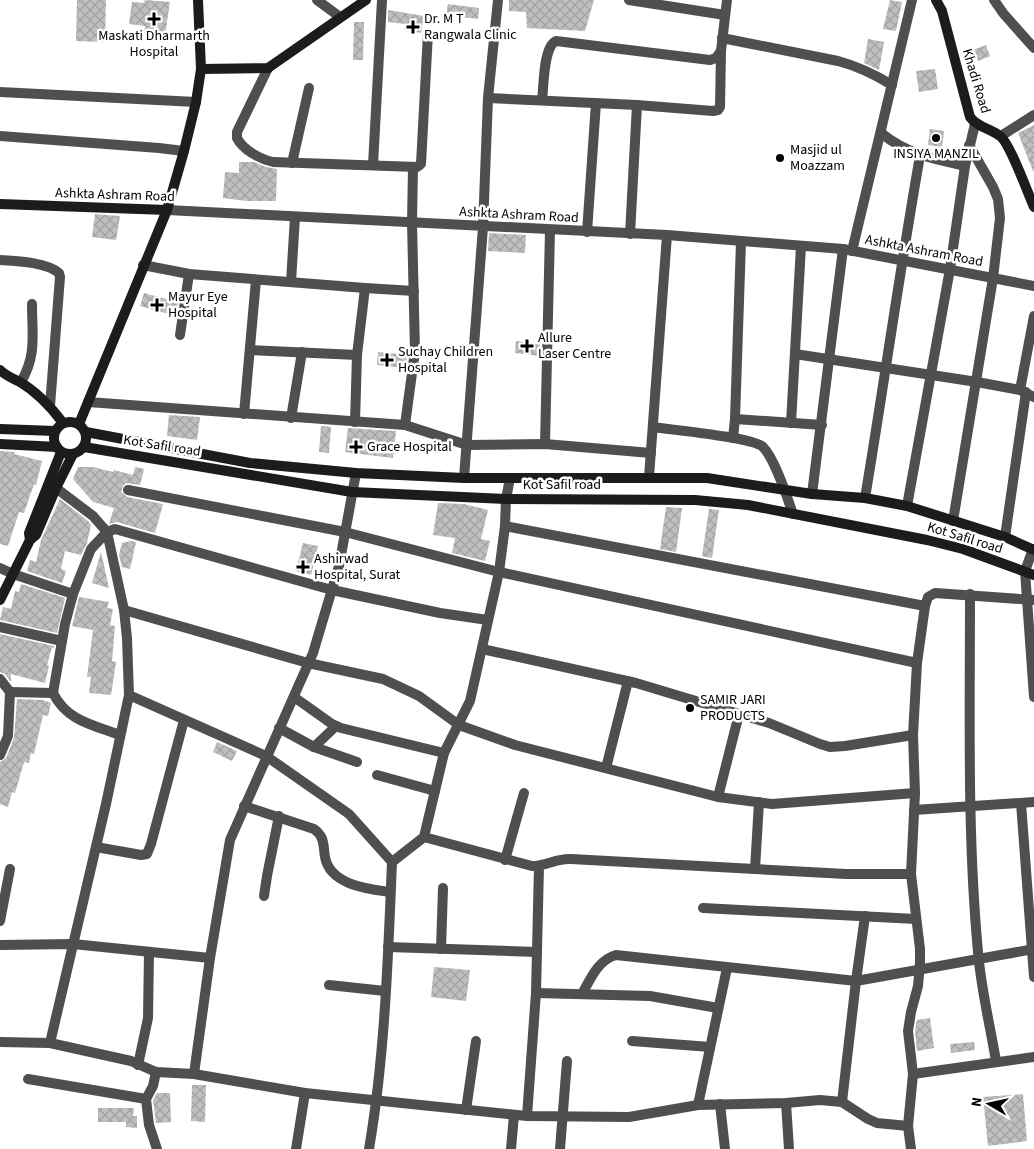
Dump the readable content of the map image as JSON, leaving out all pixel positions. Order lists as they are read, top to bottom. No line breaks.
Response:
{"streets":{"main road":["Khadi Road","Ashkta Ashram Road","Kot Safil road"]},"places":{"health":["Maskati Dharmarth Hospital","Dr. M T Rangwala Clinic","Mayur Eye Hospital","Allure Laser Centre","Suchay Children Hospital","Grace Hospital","Ashirwad Hospital, Surat"],"other":["INSIYA MANZIL","Masjid ul Moazzam","SAMIR JARI PRODUCTS"]},"north":"left"}
